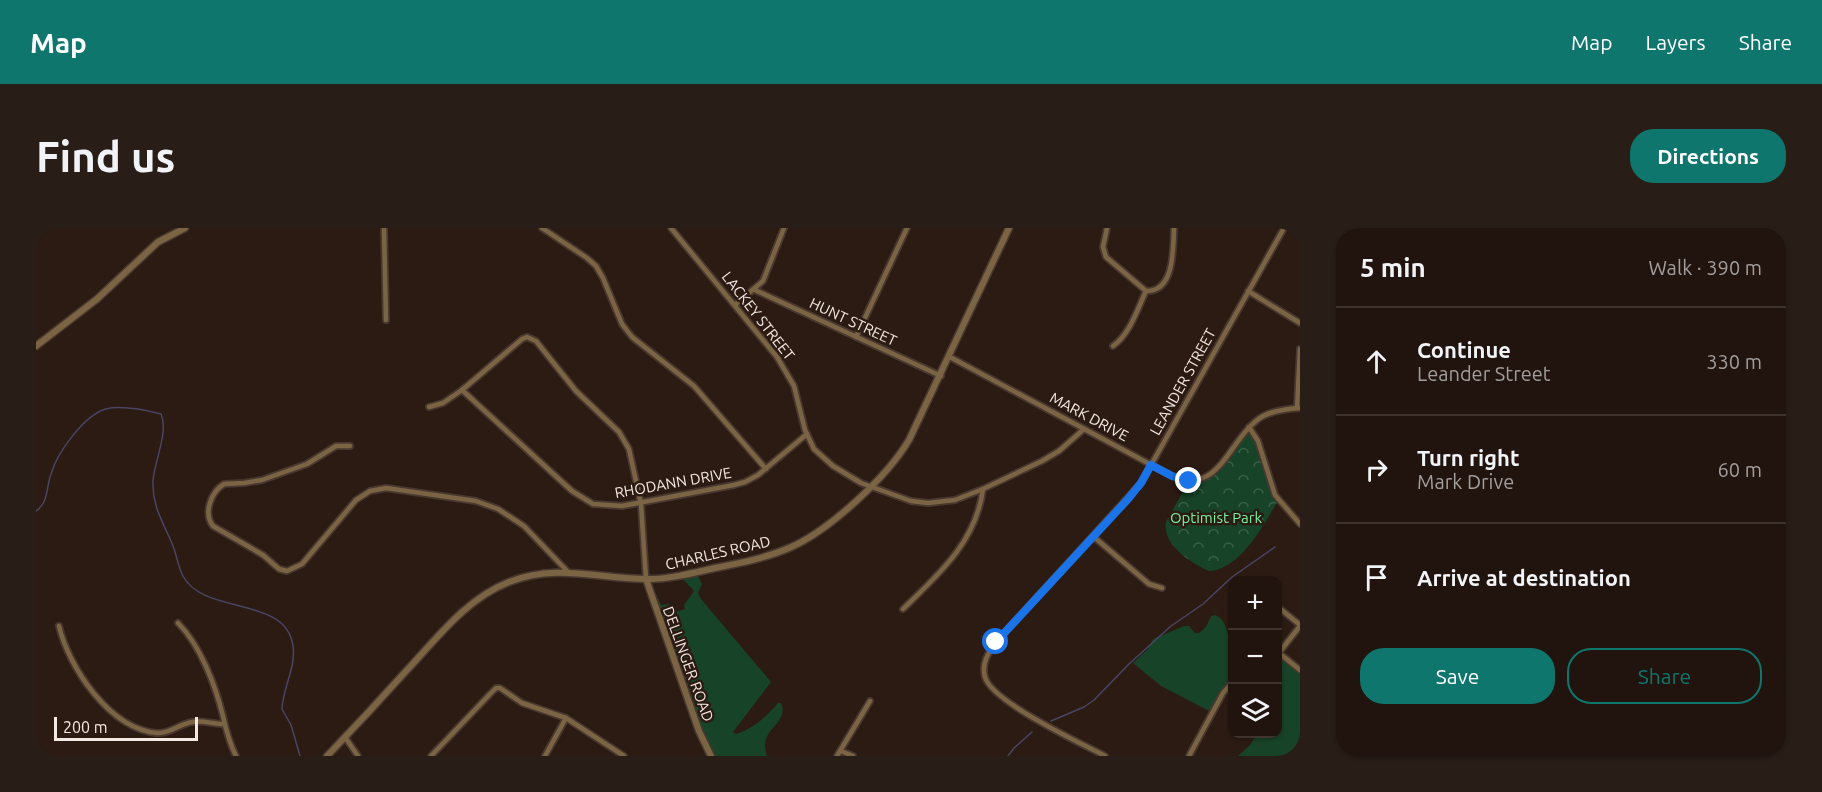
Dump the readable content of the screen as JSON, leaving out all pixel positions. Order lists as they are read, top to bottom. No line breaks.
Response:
{"streets":{"street":["LACKEY STREET","HUNT STREET","LEANDER STREET","MARK DRIVE","RHODANN DRIVE","CHARLES ROAD","DELLINGER ROAD"]},"crossings":[["LACKEY STREET","MARK DRIVE"],["LACKEY STREET","RHODANN DRIVE"],["LACKEY STREET","CHARLES ROAD"],["HUNT STREET","CHARLES ROAD"],["LEANDER STREET","MARK DRIVE"],["MARK DRIVE","CHARLES ROAD"],["CHARLES ROAD","DELLINGER ROAD"]],"parks":["Optimist Park"],"scale_bar":"200 m","page":{"header":"Map","nav":["Map","Layers","Share"],"buttons":["Directions",["Save","Share"]],"title":"Find us","heading":["5 min","Walk · 390 m"],"list":[["Continue","Leander Street","330 m"],["Turn right","Mark Drive","60 m"],"Arrive at destination"],"map_buttons":["+","−"],"scale":"200 m"}}
